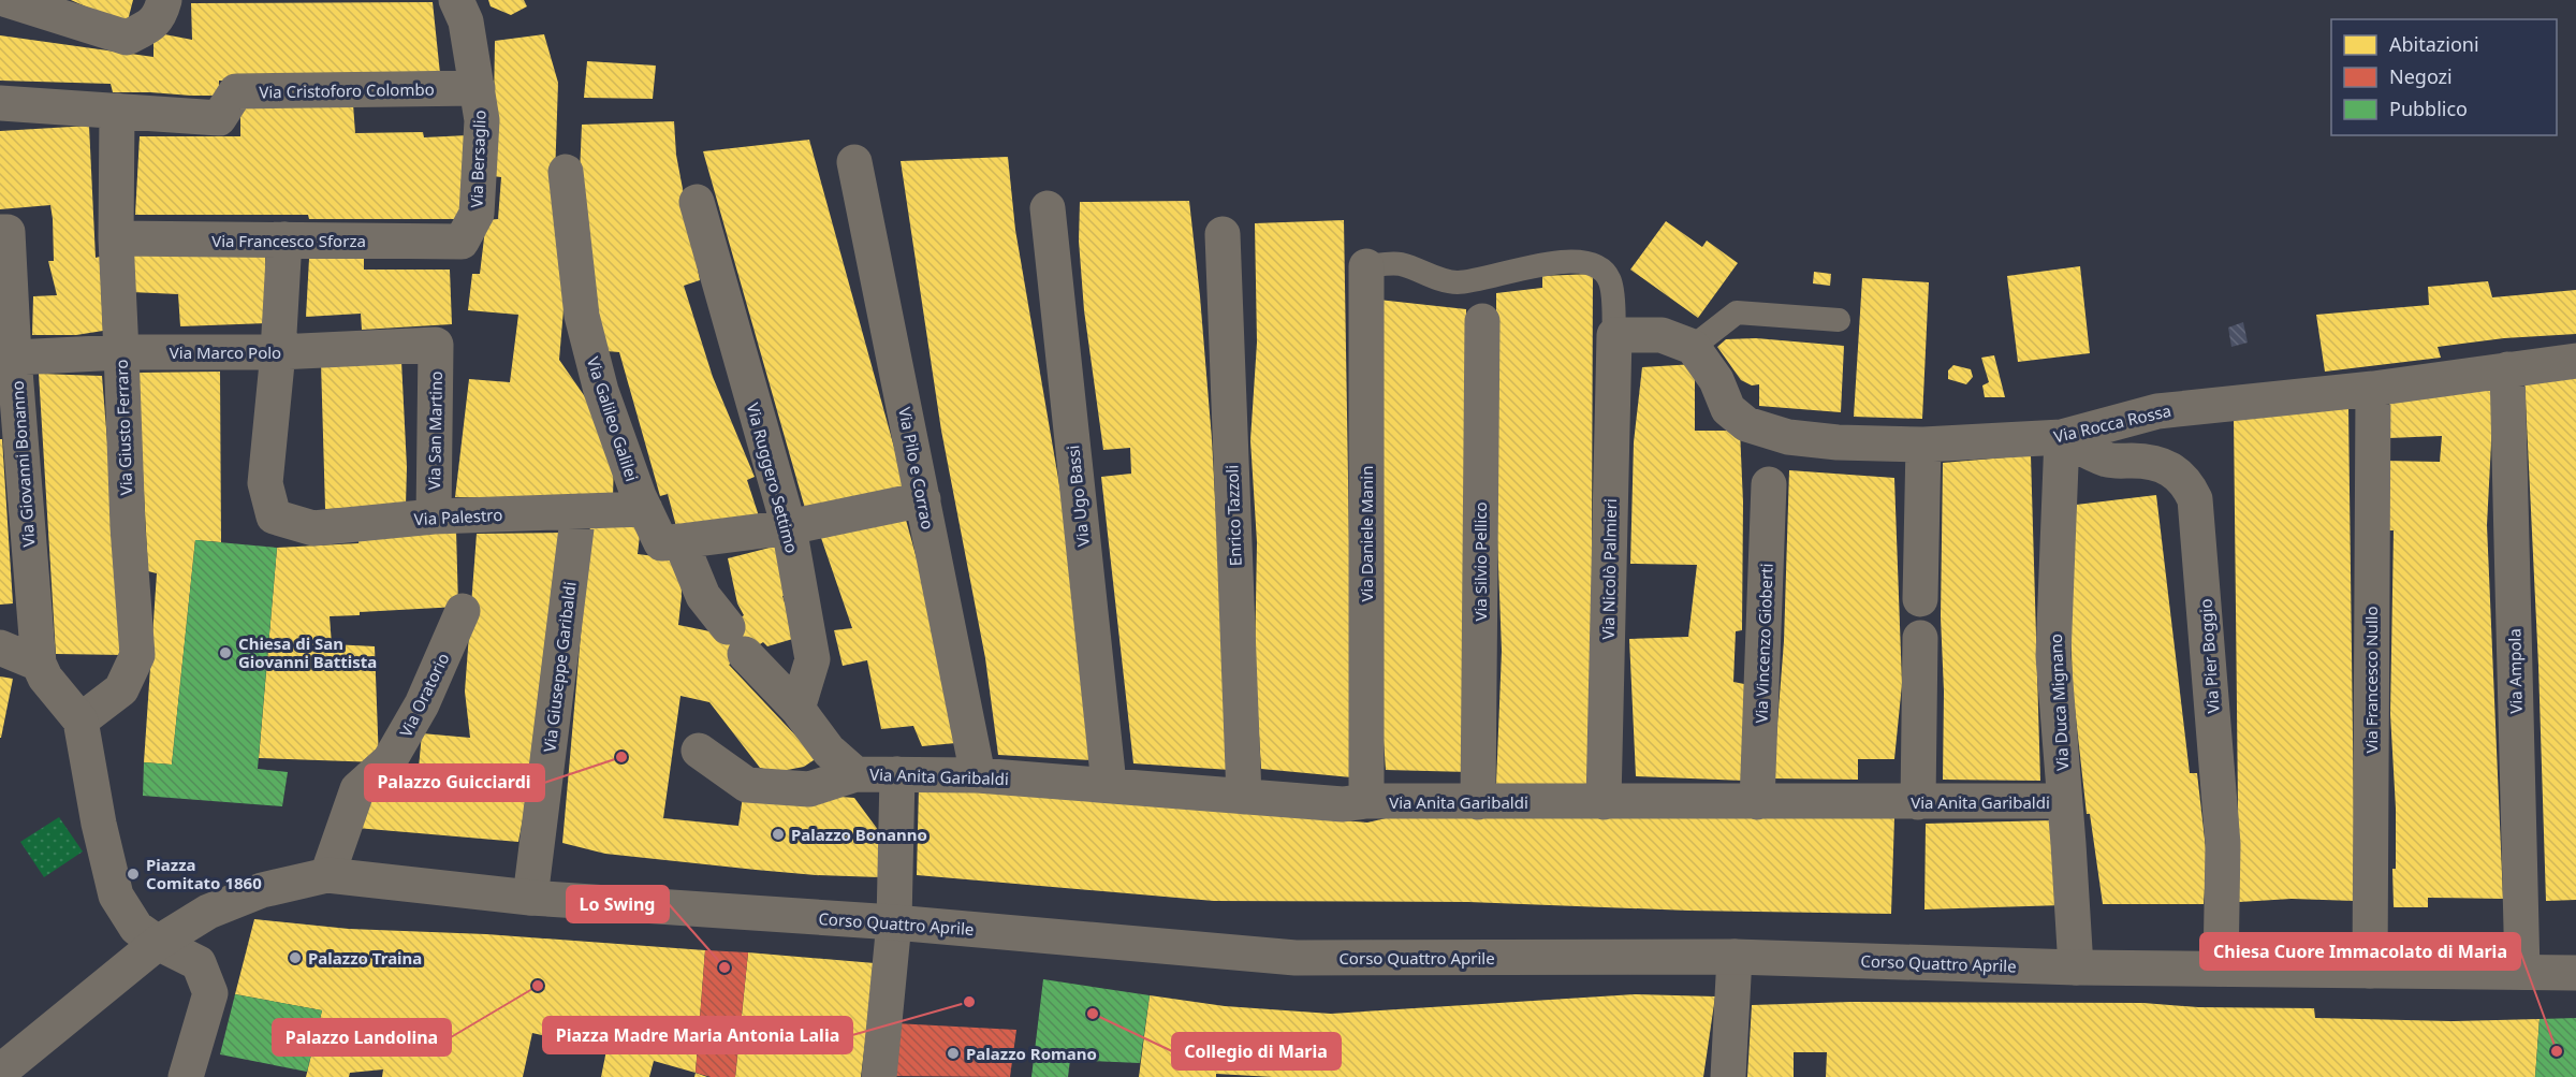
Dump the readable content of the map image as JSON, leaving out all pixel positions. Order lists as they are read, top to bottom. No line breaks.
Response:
{"streets":{"street":["Via Cristoforo Colombo","Via Bersaglio","Via Francesco Sforza","Via Marco Polo","Via Galileo Galilei","Via Rocca Rossa","Via Giusto Ferraro","Via San Martino","Via Giovanni Bonanno","Via Pilo e Corrao","Via Ruggero Settimo","Via Ugo Bassi","Enrico Tazzoli","Via Palestro","Via Daniele Manin","Via Silvio Pellico","Via Nicolò Palmieri","Via Vincenzo Gioberti","Via Pier Boggio","Via Giuseppe Garibaldi","Via Ampola","Via Francesco Nullo","Via Oratorio","Via Duca Mignano","Via Anita Garibaldi","Corso Quattro Aprile"]},"crossings":[["Via Cristoforo Colombo","Via Bersaglio"],["Via Cristoforo Colombo","Via Giusto Ferraro"],["Via Bersaglio","Via Francesco Sforza"],["Via Francesco Sforza","Via Giusto Ferraro"],["Via Marco Polo","Via Giusto Ferraro"],["Via Marco Polo","Via San Martino"],["Via Marco Polo","Via Giovanni Bonanno"],["Via Marco Polo","Via Palestro"],["Via Galileo Galilei","Via Palestro"],["Via Rocca Rossa","Via Pier Boggio"],["Via Rocca Rossa","Via Ampola"],["Via Rocca Rossa","Via Francesco Nullo"],["Via Rocca Rossa","Via Duca Mignano"],["Via San Martino","Via Palestro"],["Via Pilo e Corrao","Via Anita Garibaldi"],["Via Ugo Bassi","Via Anita Garibaldi"],["Enrico Tazzoli","Via Anita Garibaldi"],["Via Palestro","Via Giuseppe Garibaldi"],["Via Daniele Manin","Via Anita Garibaldi"],["Via Silvio Pellico","Via Anita Garibaldi"],["Via Nicolò Palmieri","Via Anita Garibaldi"],["Via Vincenzo Gioberti","Via Anita Garibaldi"],["Via Pier Boggio","Via Duca Mignano"],["Via Pier Boggio","Corso Quattro Aprile"],["Via Giuseppe Garibaldi","Corso Quattro Aprile"],["Via Ampola","Corso Quattro Aprile"],["Via Francesco Nullo","Corso Quattro Aprile"],["Via Oratorio","Corso Quattro Aprile"],["Via Duca Mignano","Via Anita Garibaldi"],["Via Duca Mignano","Corso Quattro Aprile"]],"places":["Chiesa di San Giovanni Battista","Palazzo Guicciardi","Palazzo Bonanno","Piazza Comitato 1860","Palazzo Traina","Lo Swing","Palazzo Landolina","Piazza Madre Maria Antonia Lalia","Collegio di Maria","Chiesa Cuore Immacolato di Maria","Palazzo Romano"],"legend":["Abitazioni","Negozi","Pubblico"]}
